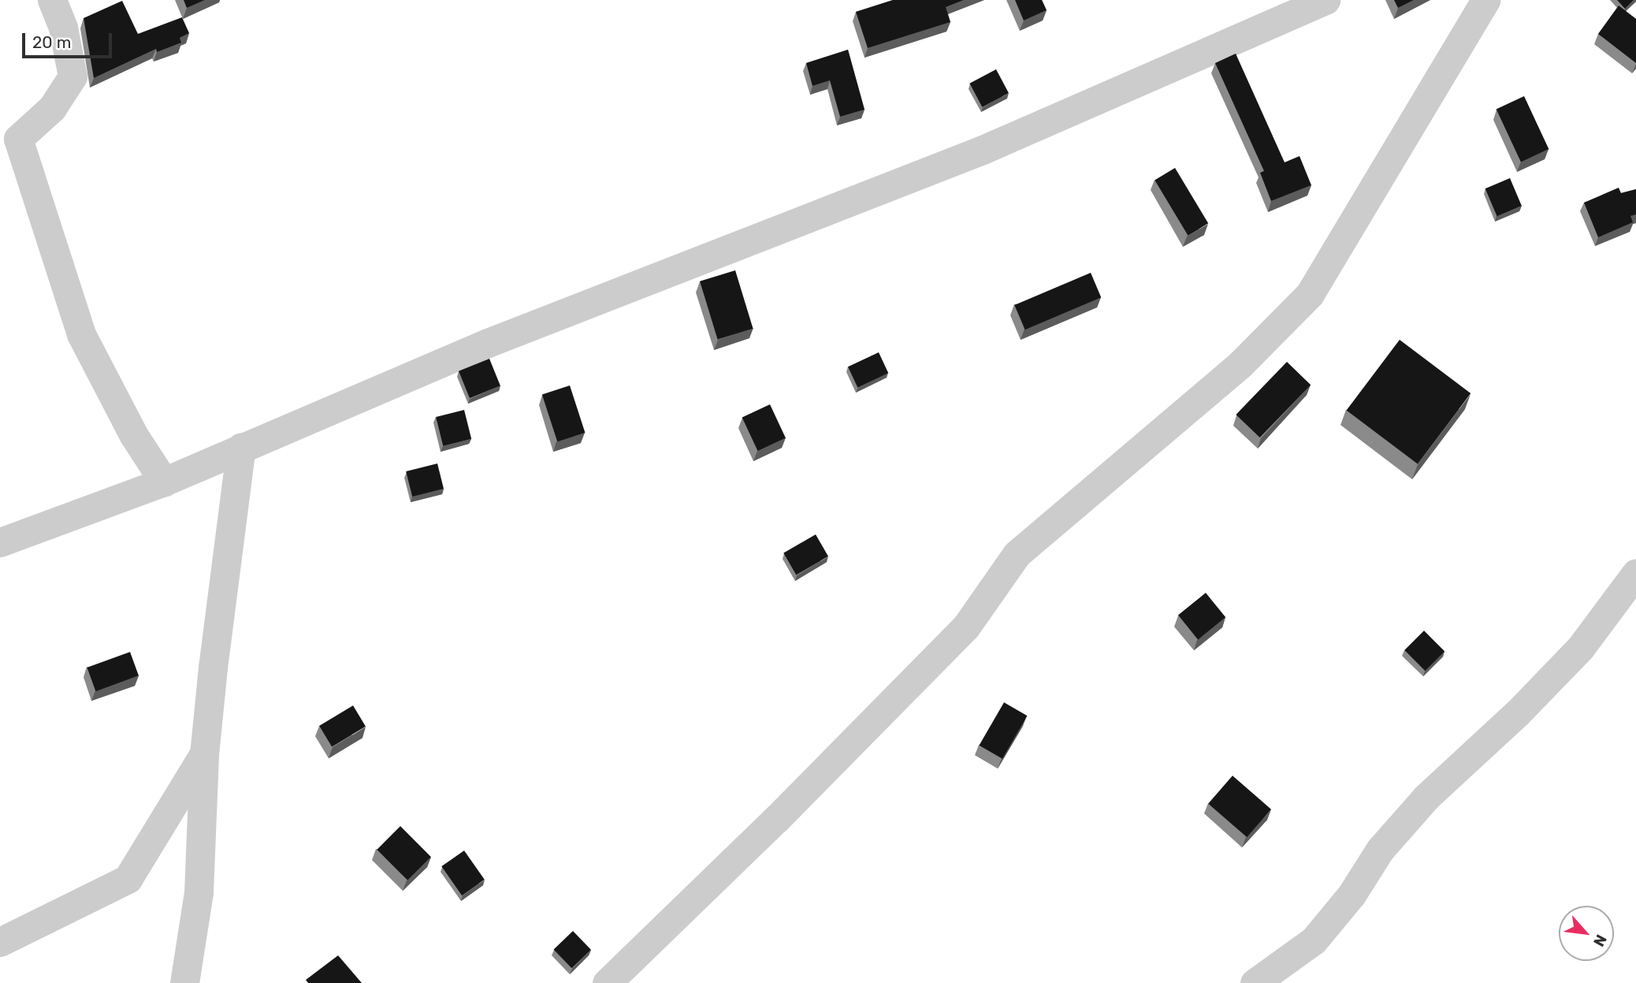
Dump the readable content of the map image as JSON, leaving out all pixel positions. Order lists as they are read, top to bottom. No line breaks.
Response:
{"scale_bar":"20 m","north":"bottom right"}
